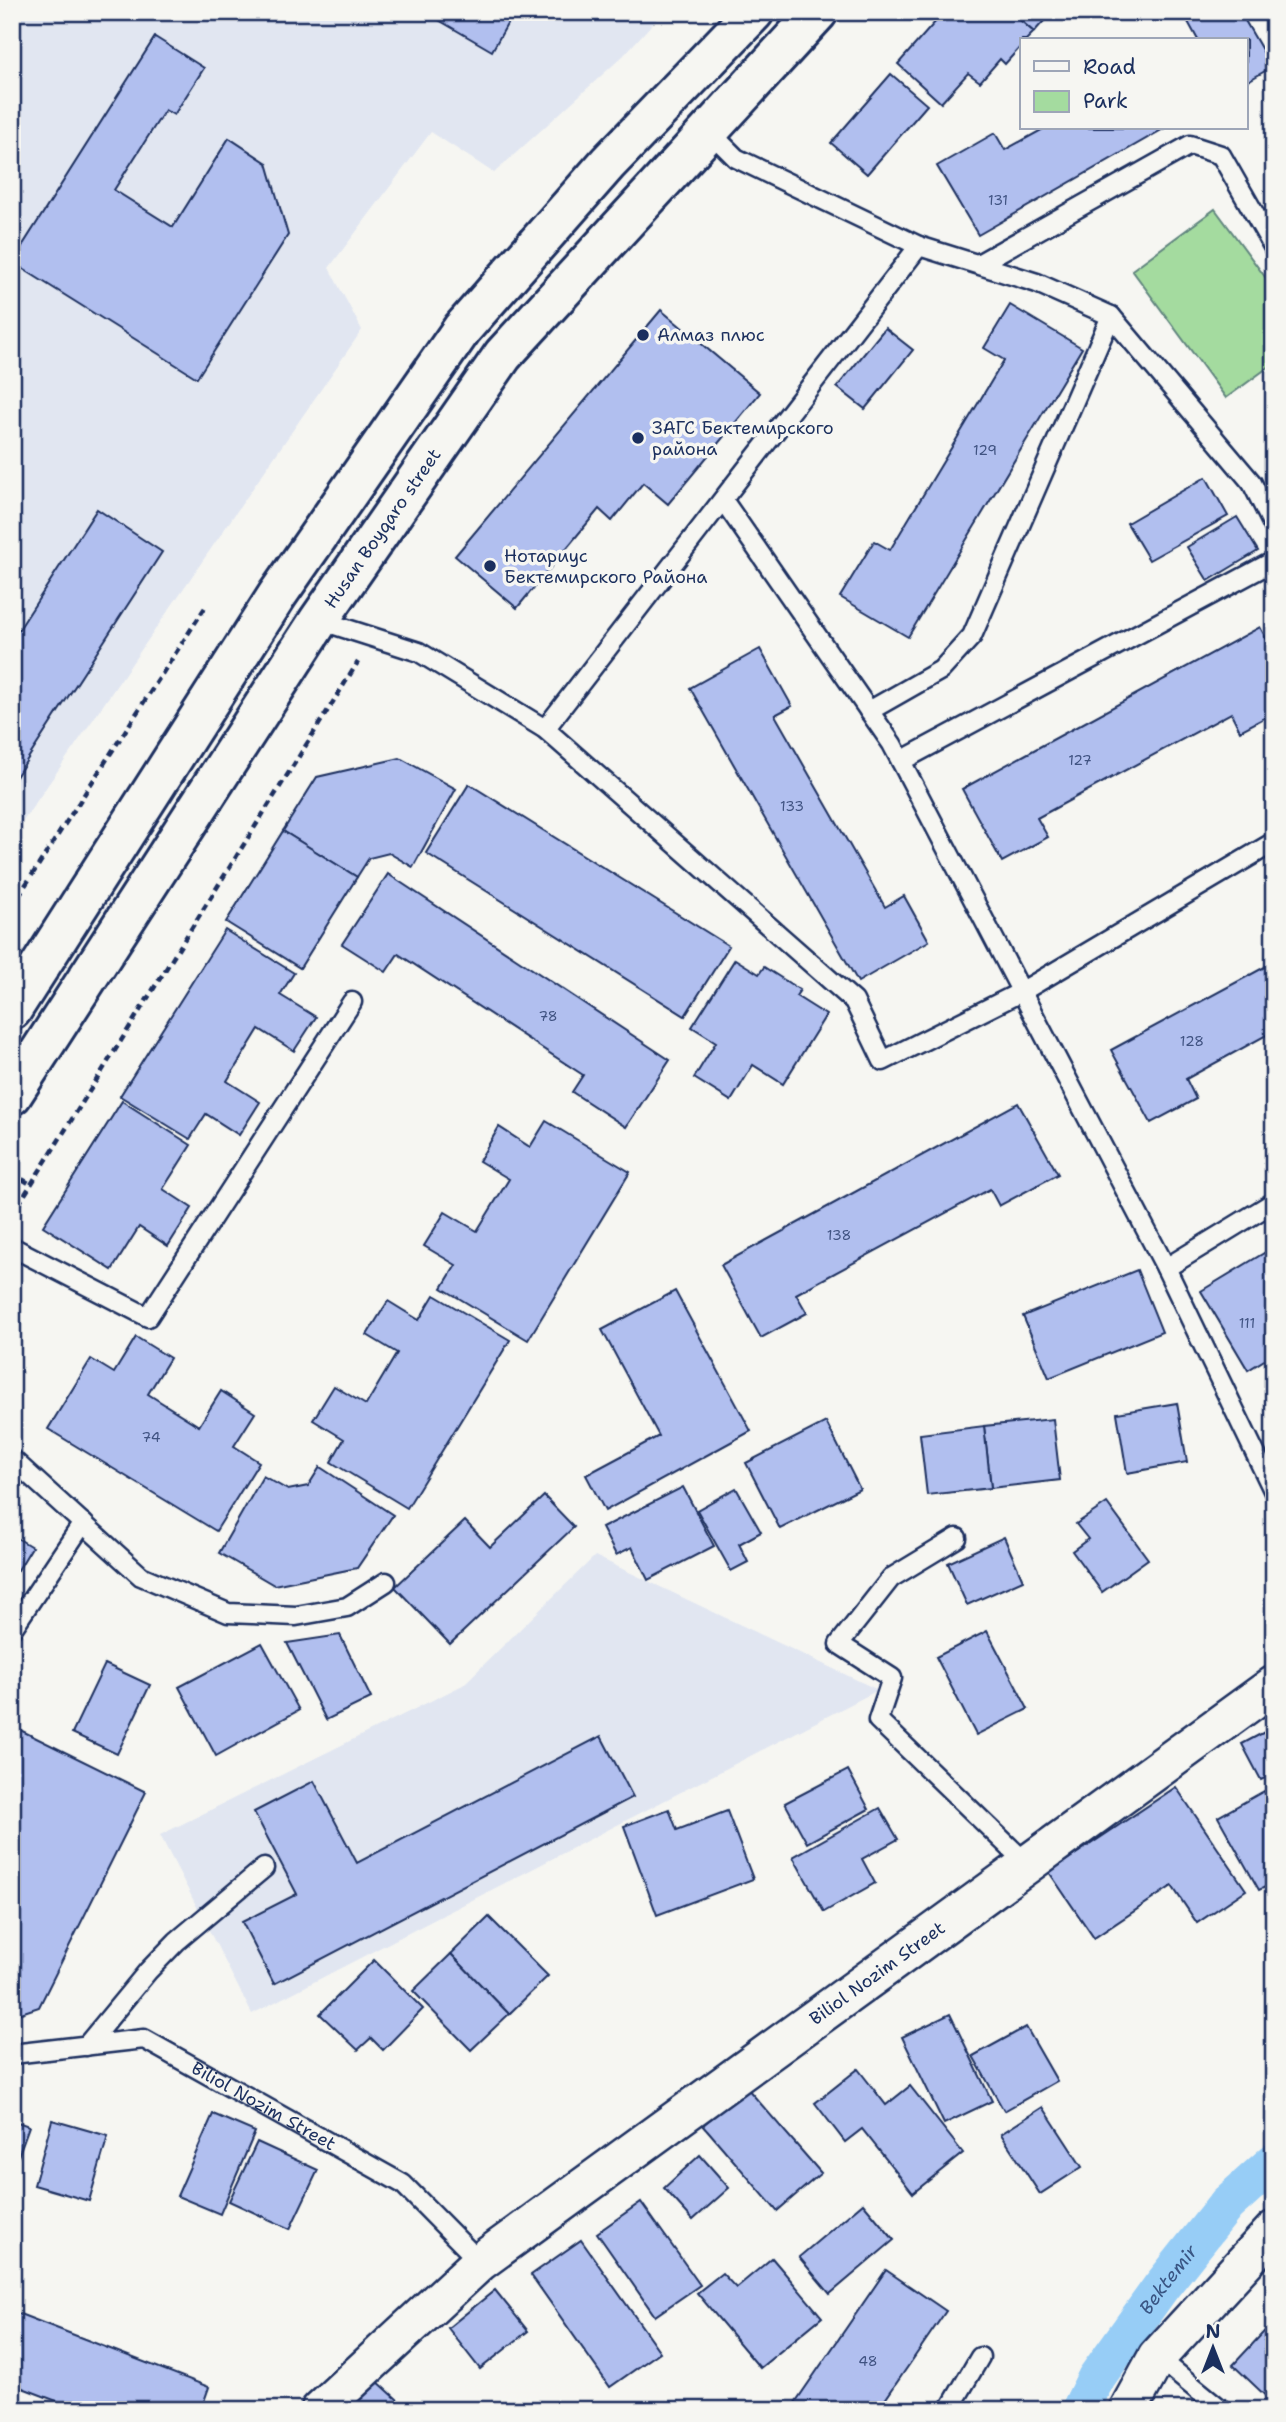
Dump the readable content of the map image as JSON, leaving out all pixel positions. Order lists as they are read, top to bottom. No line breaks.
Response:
{"streets":{"main road":["Husan Boyqaro street"],"street":["Biliol Nozim Street"]},"water":["Bektemir"],"places":["Алмаз плюс","ЗАГС Бектемирского района","Нотариус Бектемирского Района"],"house_numbers":["131","129","127","133","78","128","138","111","74","48"],"legend":["Road","Park"],"north":"top"}
